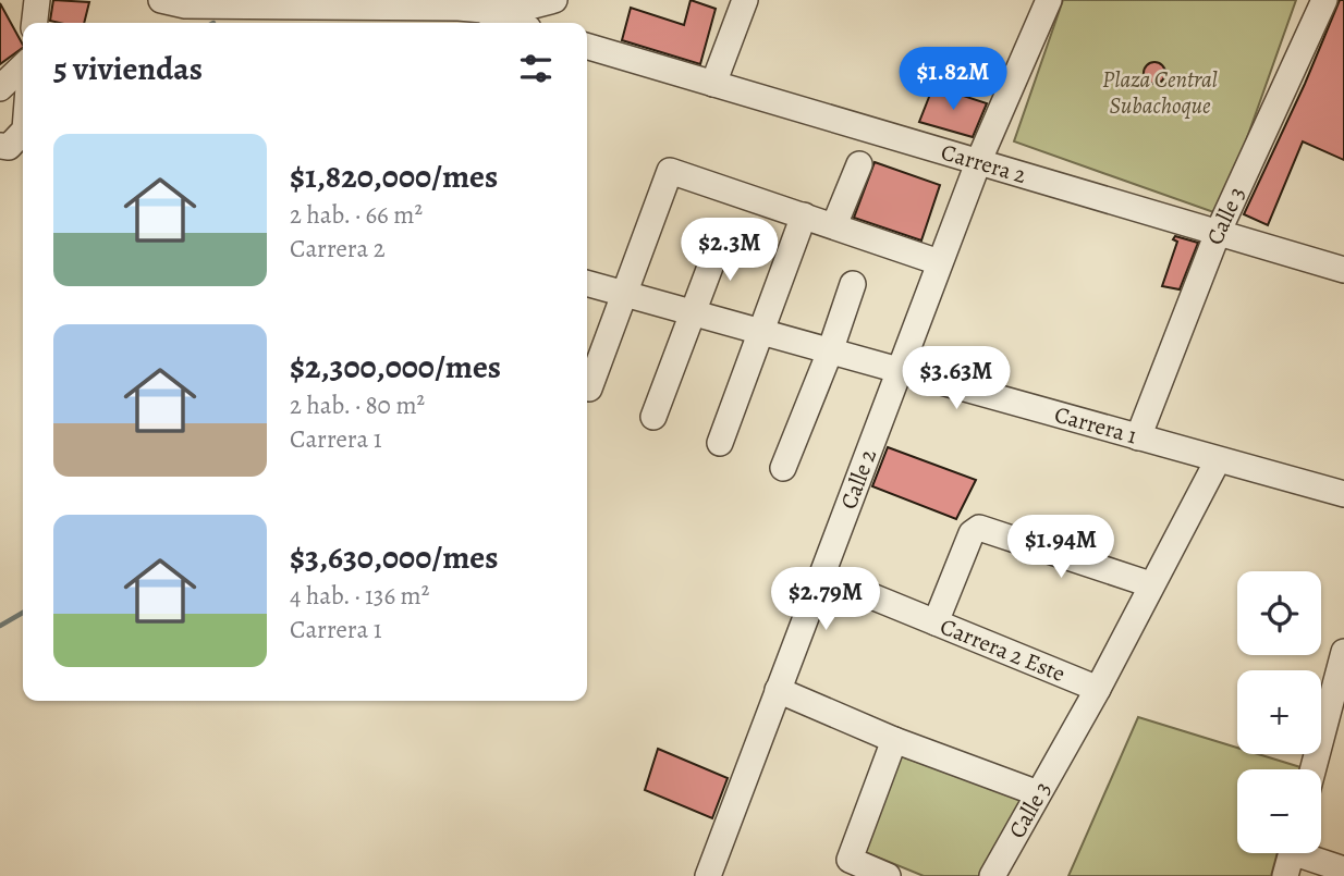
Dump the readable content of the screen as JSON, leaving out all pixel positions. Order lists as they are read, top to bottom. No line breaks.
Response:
{"streets":{"street":["Carrera 2","Calle 3","Carrera 1","Calle 2","Carrera 2 Este"]},"crossings":[["Carrera 2","Calle 3"],["Carrera 2","Calle 2"],["Calle 3","Carrera 1"],["Calle 3","Carrera 2 Este"],["Carrera 1","Calle 2"],["Calle 2","Carrera 2 Este"]],"parks":["Plaza Central Subachoque"],"page":{"heading":"5 viviendas","price":["$1.82M","$2.3M","$3.63M","$1.94M","$2.79M"],"list":[{"name":"$1,820,000/mes","note":"2 hab. · 66 m² · Carrera 2"},{"name":"$2,300,000/mes","note":"2 hab. · 80 m² · Carrera 1"},{"name":"$3,630,000/mes","note":"4 hab. · 136 m² · Carrera 1"}],"map_buttons":["+","−"]}}
